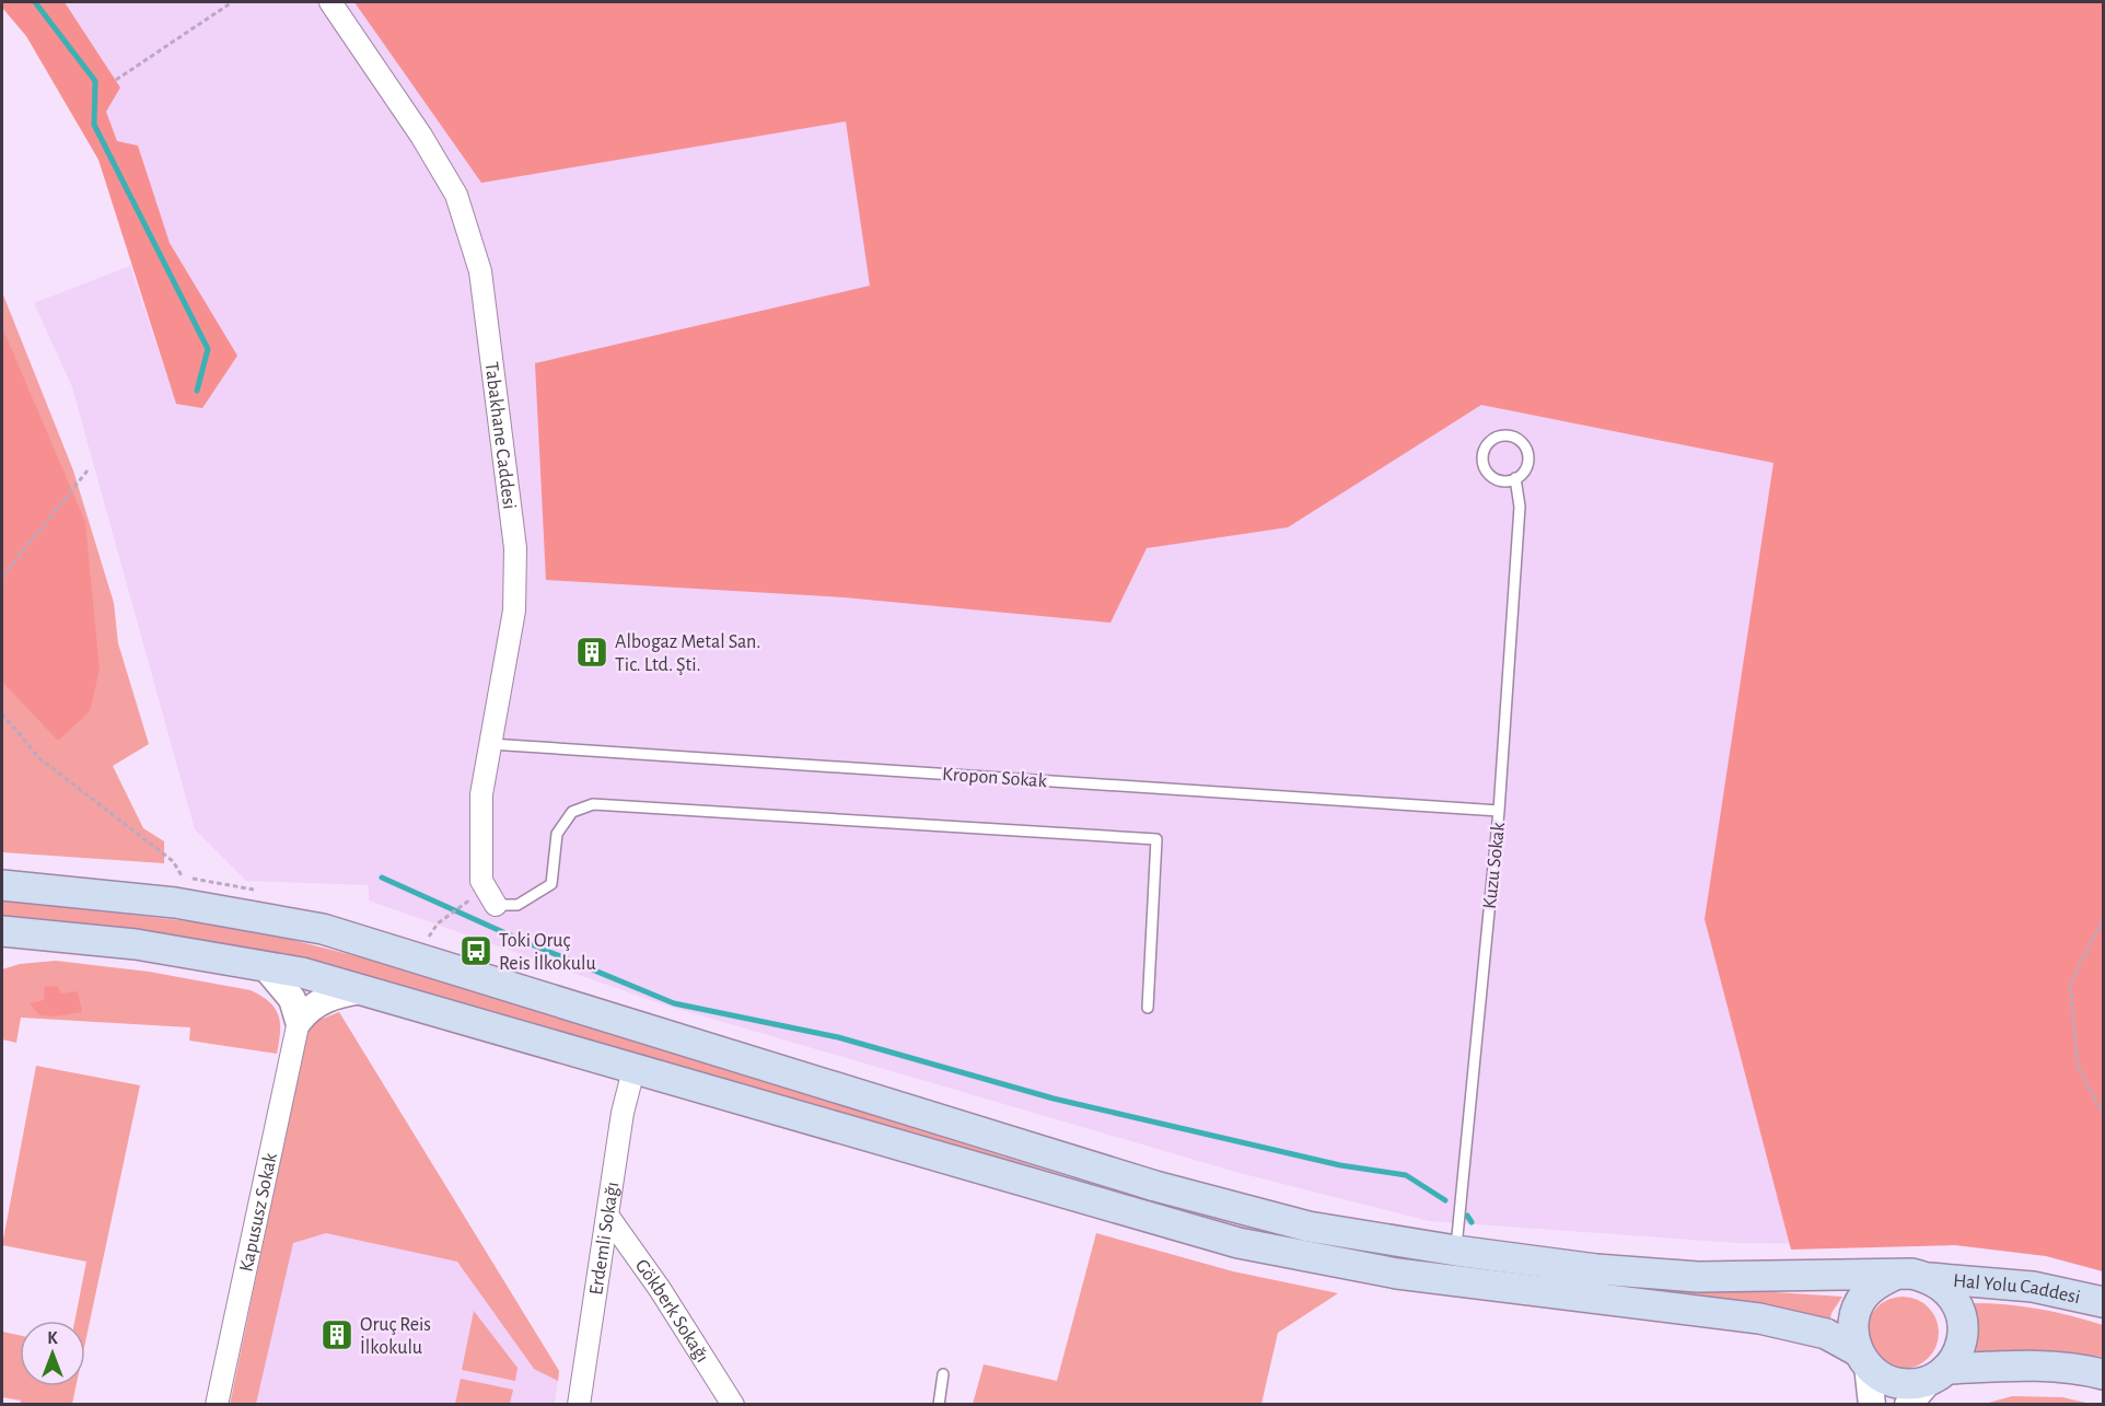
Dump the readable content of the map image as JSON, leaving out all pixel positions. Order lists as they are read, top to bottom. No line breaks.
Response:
{"streets":{"main road":["Hal Yolu Caddesi"],"street":["Tabakhane Caddesi","Kapususz Sokak","Erdemli Sokağı","Gökberk Sokağı"],"lane":["Kropon Sokak","Kuzu Sokak"]},"crossings":[["Tabakhane Caddesi","Kropon Sokak"],["Kropon Sokak","Kuzu Sokak"],["Erdemli Sokağı","Gökberk Sokağı"]],"places":{"building":["Albogaz Metal San. Tic. Ltd. Şti.","Oruç Reis İlkokulu"],"bus stop":["Toki Oruç Reis İlkokulu"]},"north":"top"}
